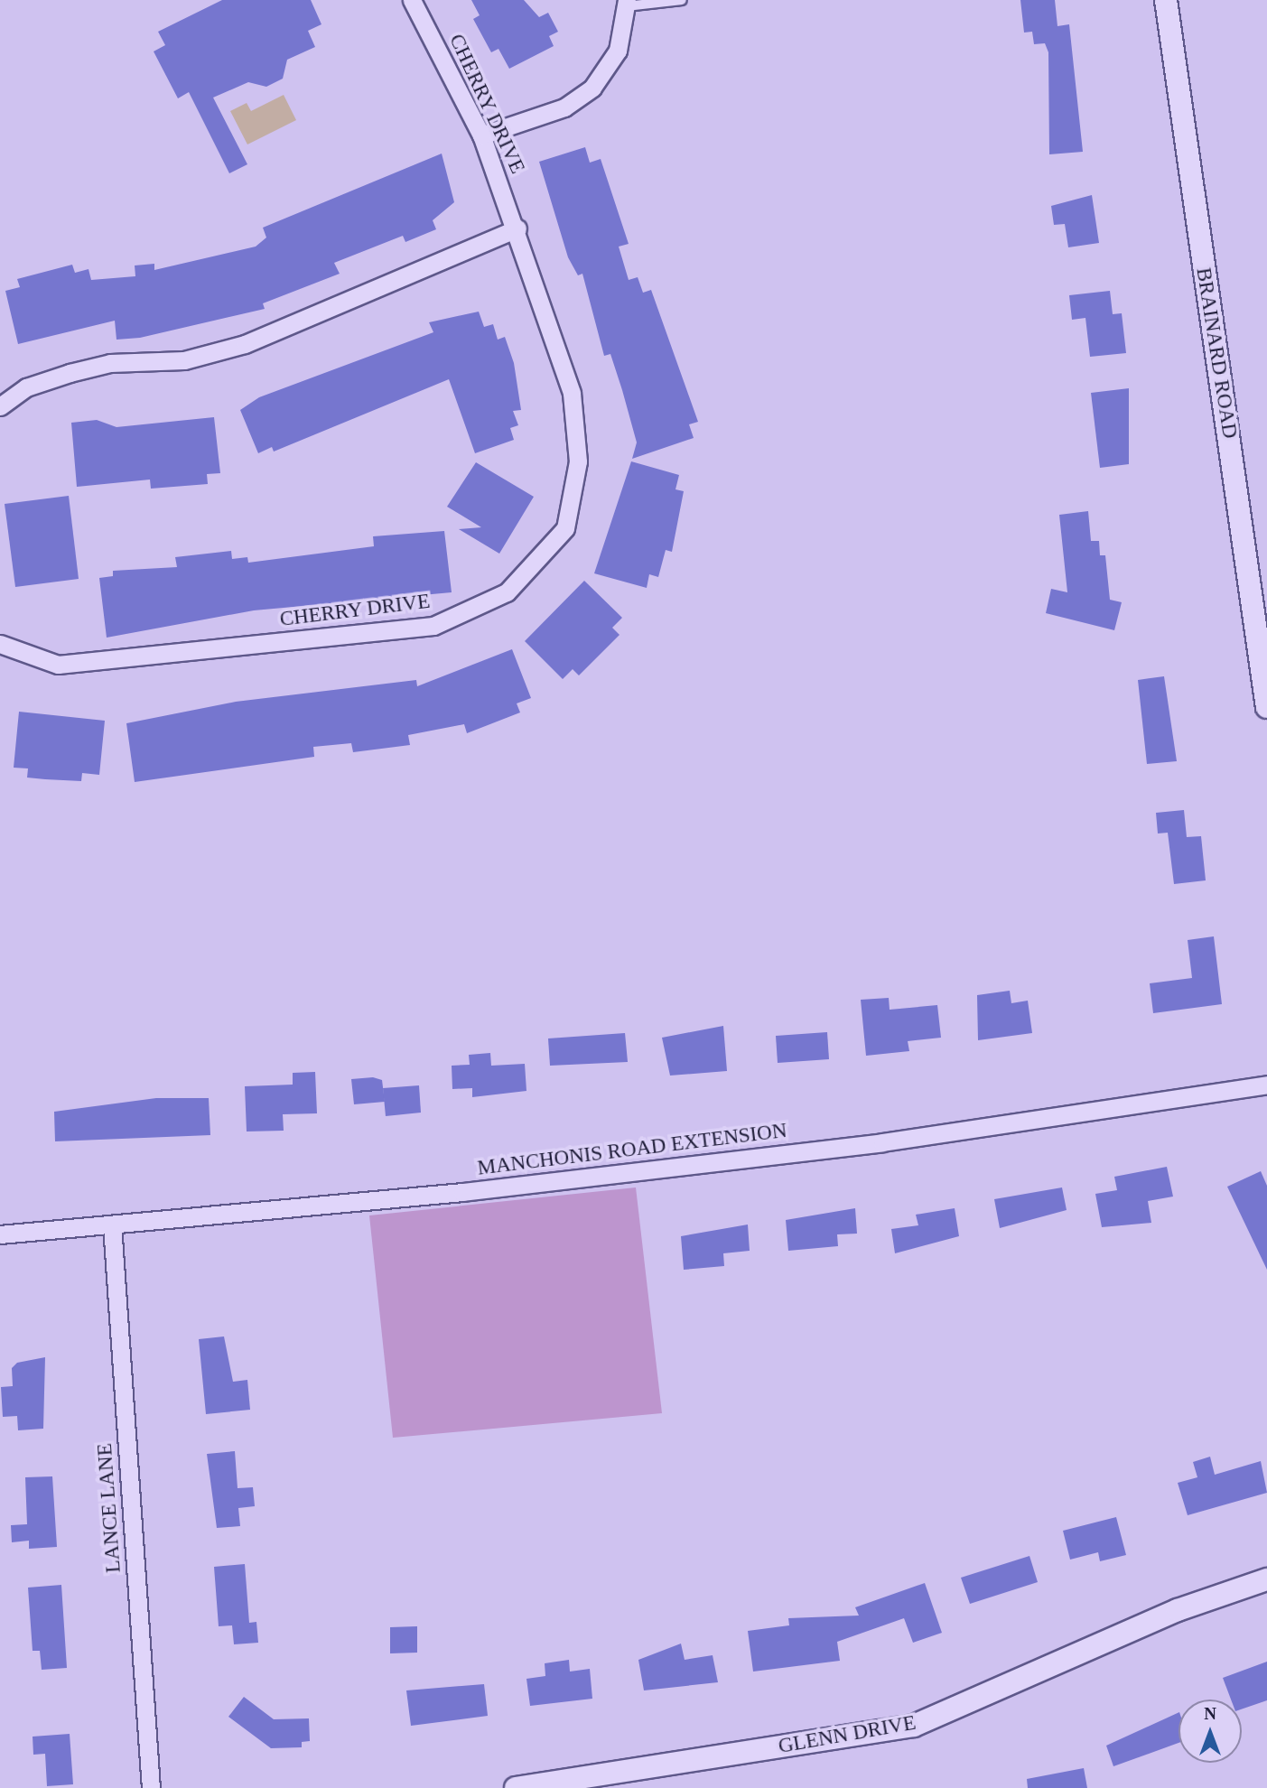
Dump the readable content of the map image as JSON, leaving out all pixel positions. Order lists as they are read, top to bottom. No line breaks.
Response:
{"streets":{"street":["CHERRY DRIVE","BRAINARD ROAD","MANCHONIS ROAD EXTENSION","LANCE LANE","GLENN DRIVE"]},"crossings":[["MANCHONIS ROAD EXTENSION","LANCE LANE"]],"north":"top"}
